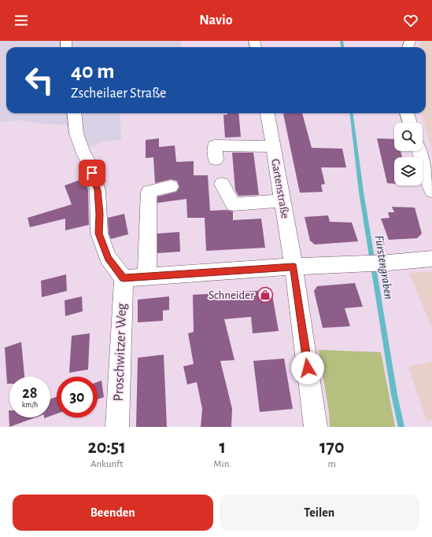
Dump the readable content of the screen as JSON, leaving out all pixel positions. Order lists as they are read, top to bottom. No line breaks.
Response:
{"streets":{"street":["Gartenstraße","Proschwitzer Weg"]},"water":["Fürstengraben"],"places":{"shop":["Schneider"]},"page":{"header":"Navio","turn":["40 m","Zscheilaer Straße"],"speed":"28 km/h","limit":"30","eta":["20:51","Ankunft","1","Min.","170","m"],"buttons":["Beenden","Teilen"]}}
